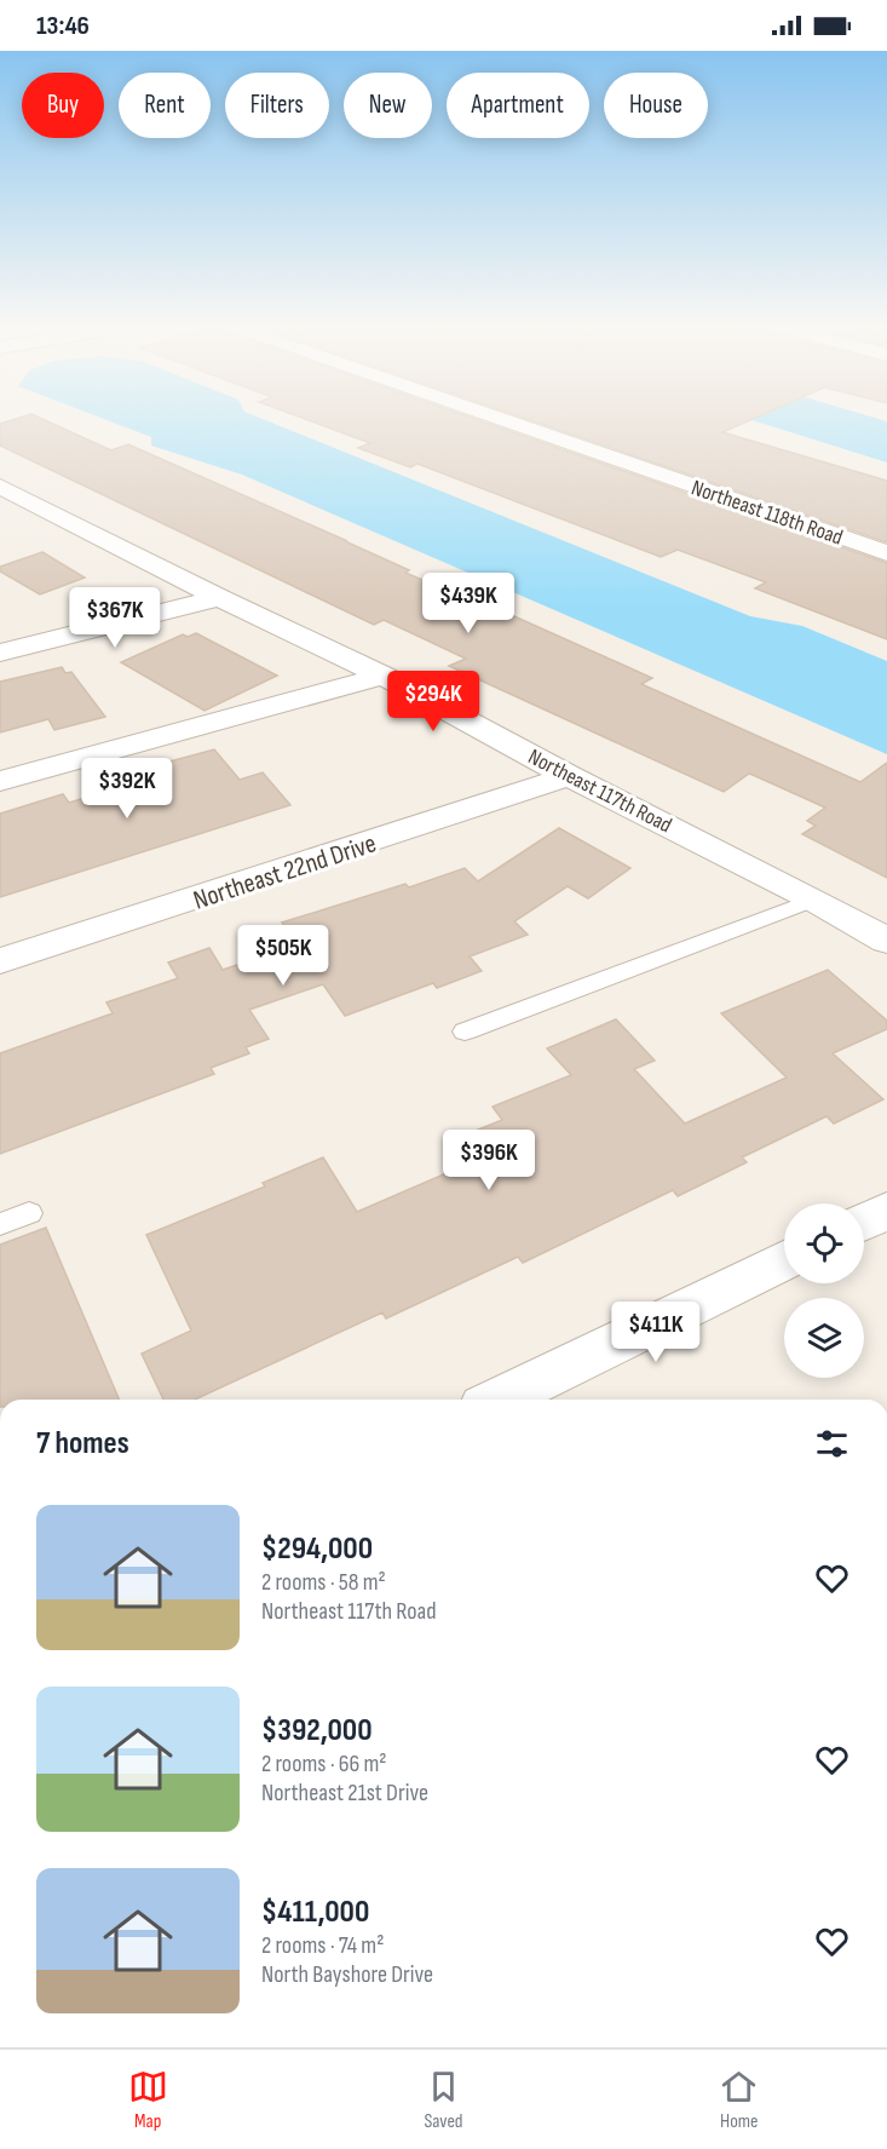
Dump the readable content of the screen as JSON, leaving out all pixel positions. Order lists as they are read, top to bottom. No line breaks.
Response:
{"streets":{"street":["Northeast 118th Road","Northeast 117th Road","Northeast 22nd Drive"]},"crossings":[["Northeast 117th Road","Northeast 22nd Drive"]],"page":{"status":"13:46","chip":["Buy","Rent","Filters","New","Apartment","House"],"price":["$439K","$367K","$294K","$392K","$505K","$396K","$411K"],"heading":"7 homes","list":[{"name":"$294,000","note":"2 rooms · 58 m² · Northeast 117th Road"},{"name":"$392,000","note":"2 rooms · 66 m² · Northeast 21st Drive"},{"name":"$411,000","note":"2 rooms · 74 m² · North Bayshore Drive"}],"tabs":["Map","Saved","Home"]}}
